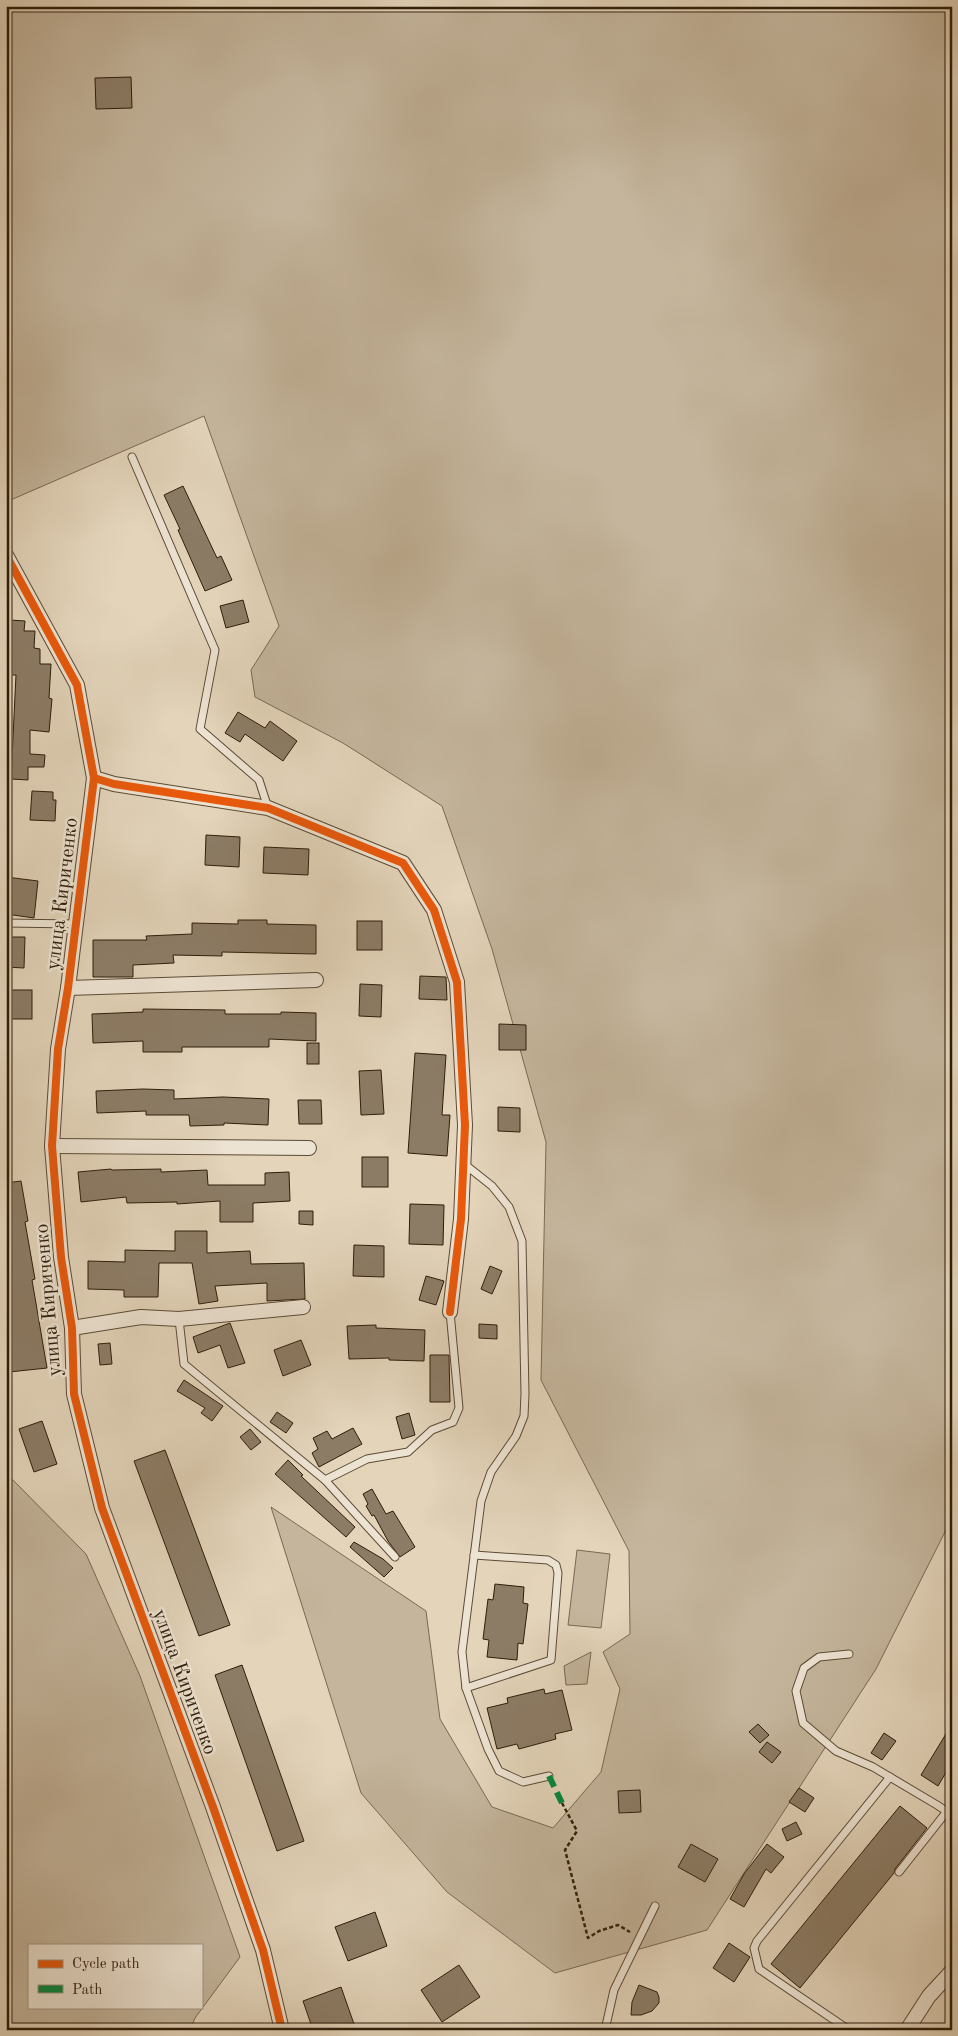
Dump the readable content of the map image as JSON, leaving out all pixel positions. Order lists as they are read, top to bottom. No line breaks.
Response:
{"streets":{"street":["улица Кириченко"]},"legend":["Cycle path","Path"]}
